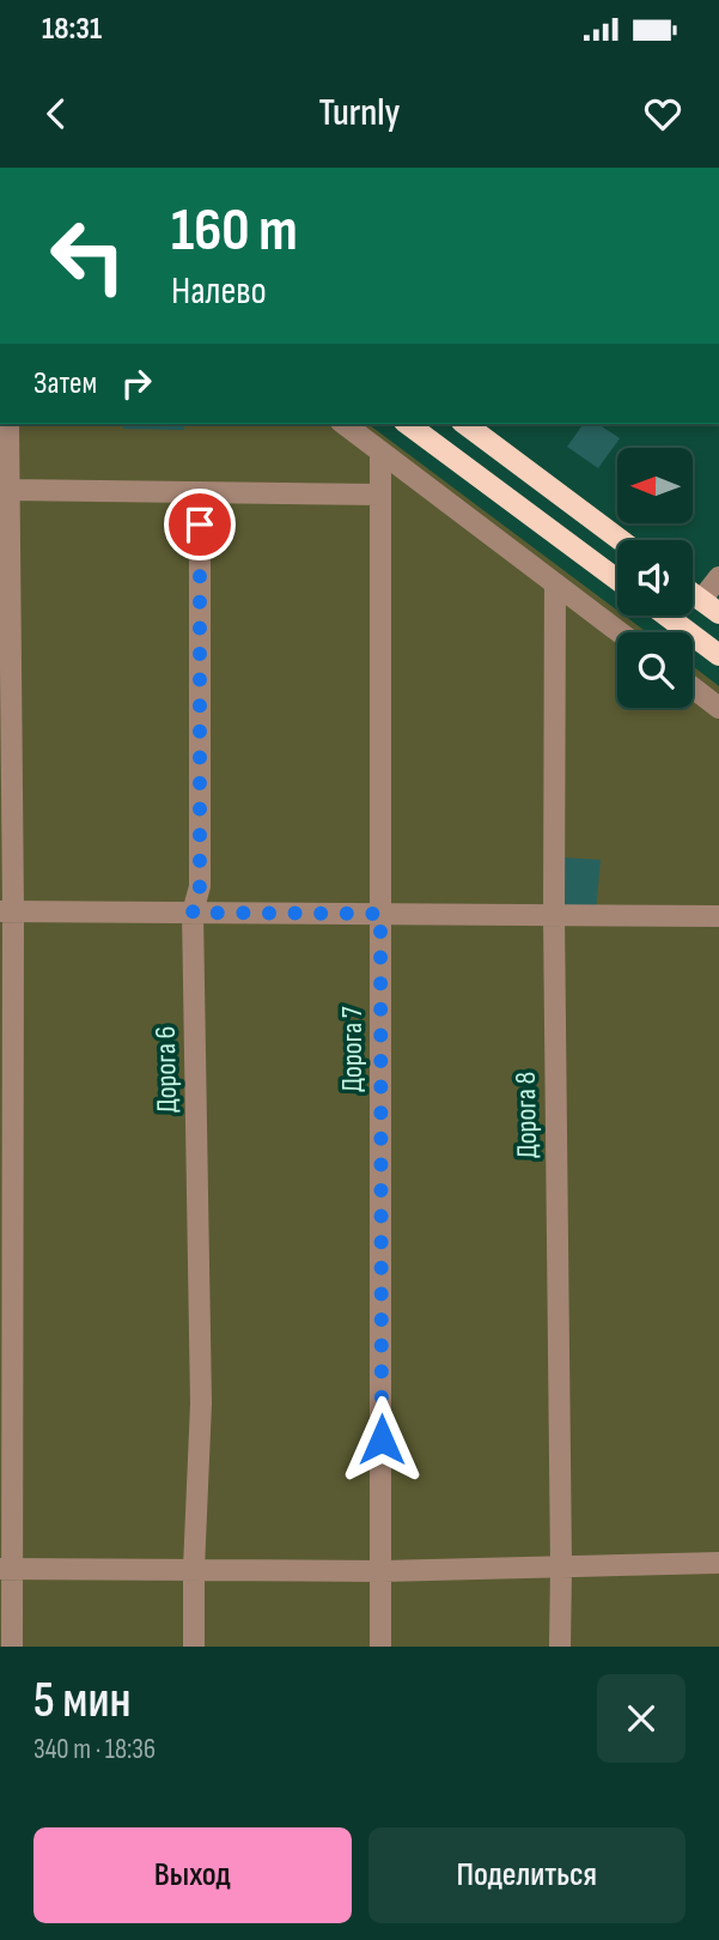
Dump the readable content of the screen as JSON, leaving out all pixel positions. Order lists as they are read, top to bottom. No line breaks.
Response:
{"streets":{"street":["Дорога 7","Дорога 6","Дорога 8"]},"north":"left","page":{"status":"18:31","header":"Turnly","turn":["160 m","Налево"],"then":"Затем","heading":["5 мин","340 m · 18:36"],"buttons":["Выход","Поделиться"]}}
